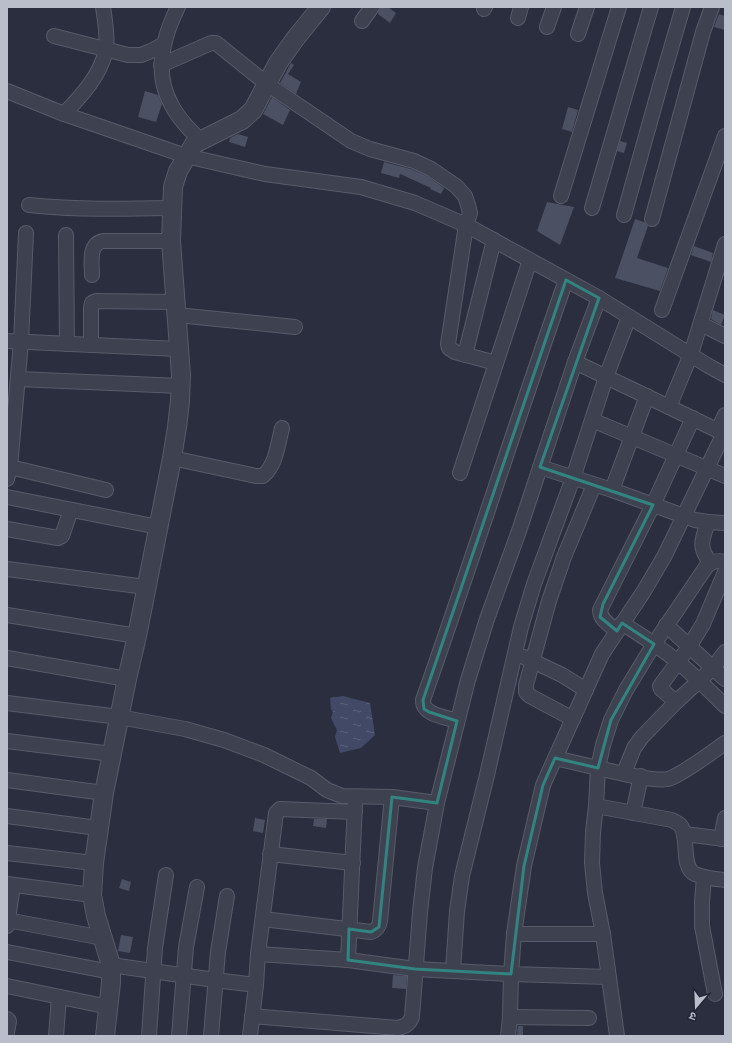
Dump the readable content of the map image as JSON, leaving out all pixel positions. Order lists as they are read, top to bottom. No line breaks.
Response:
{"north":"bottom"}
